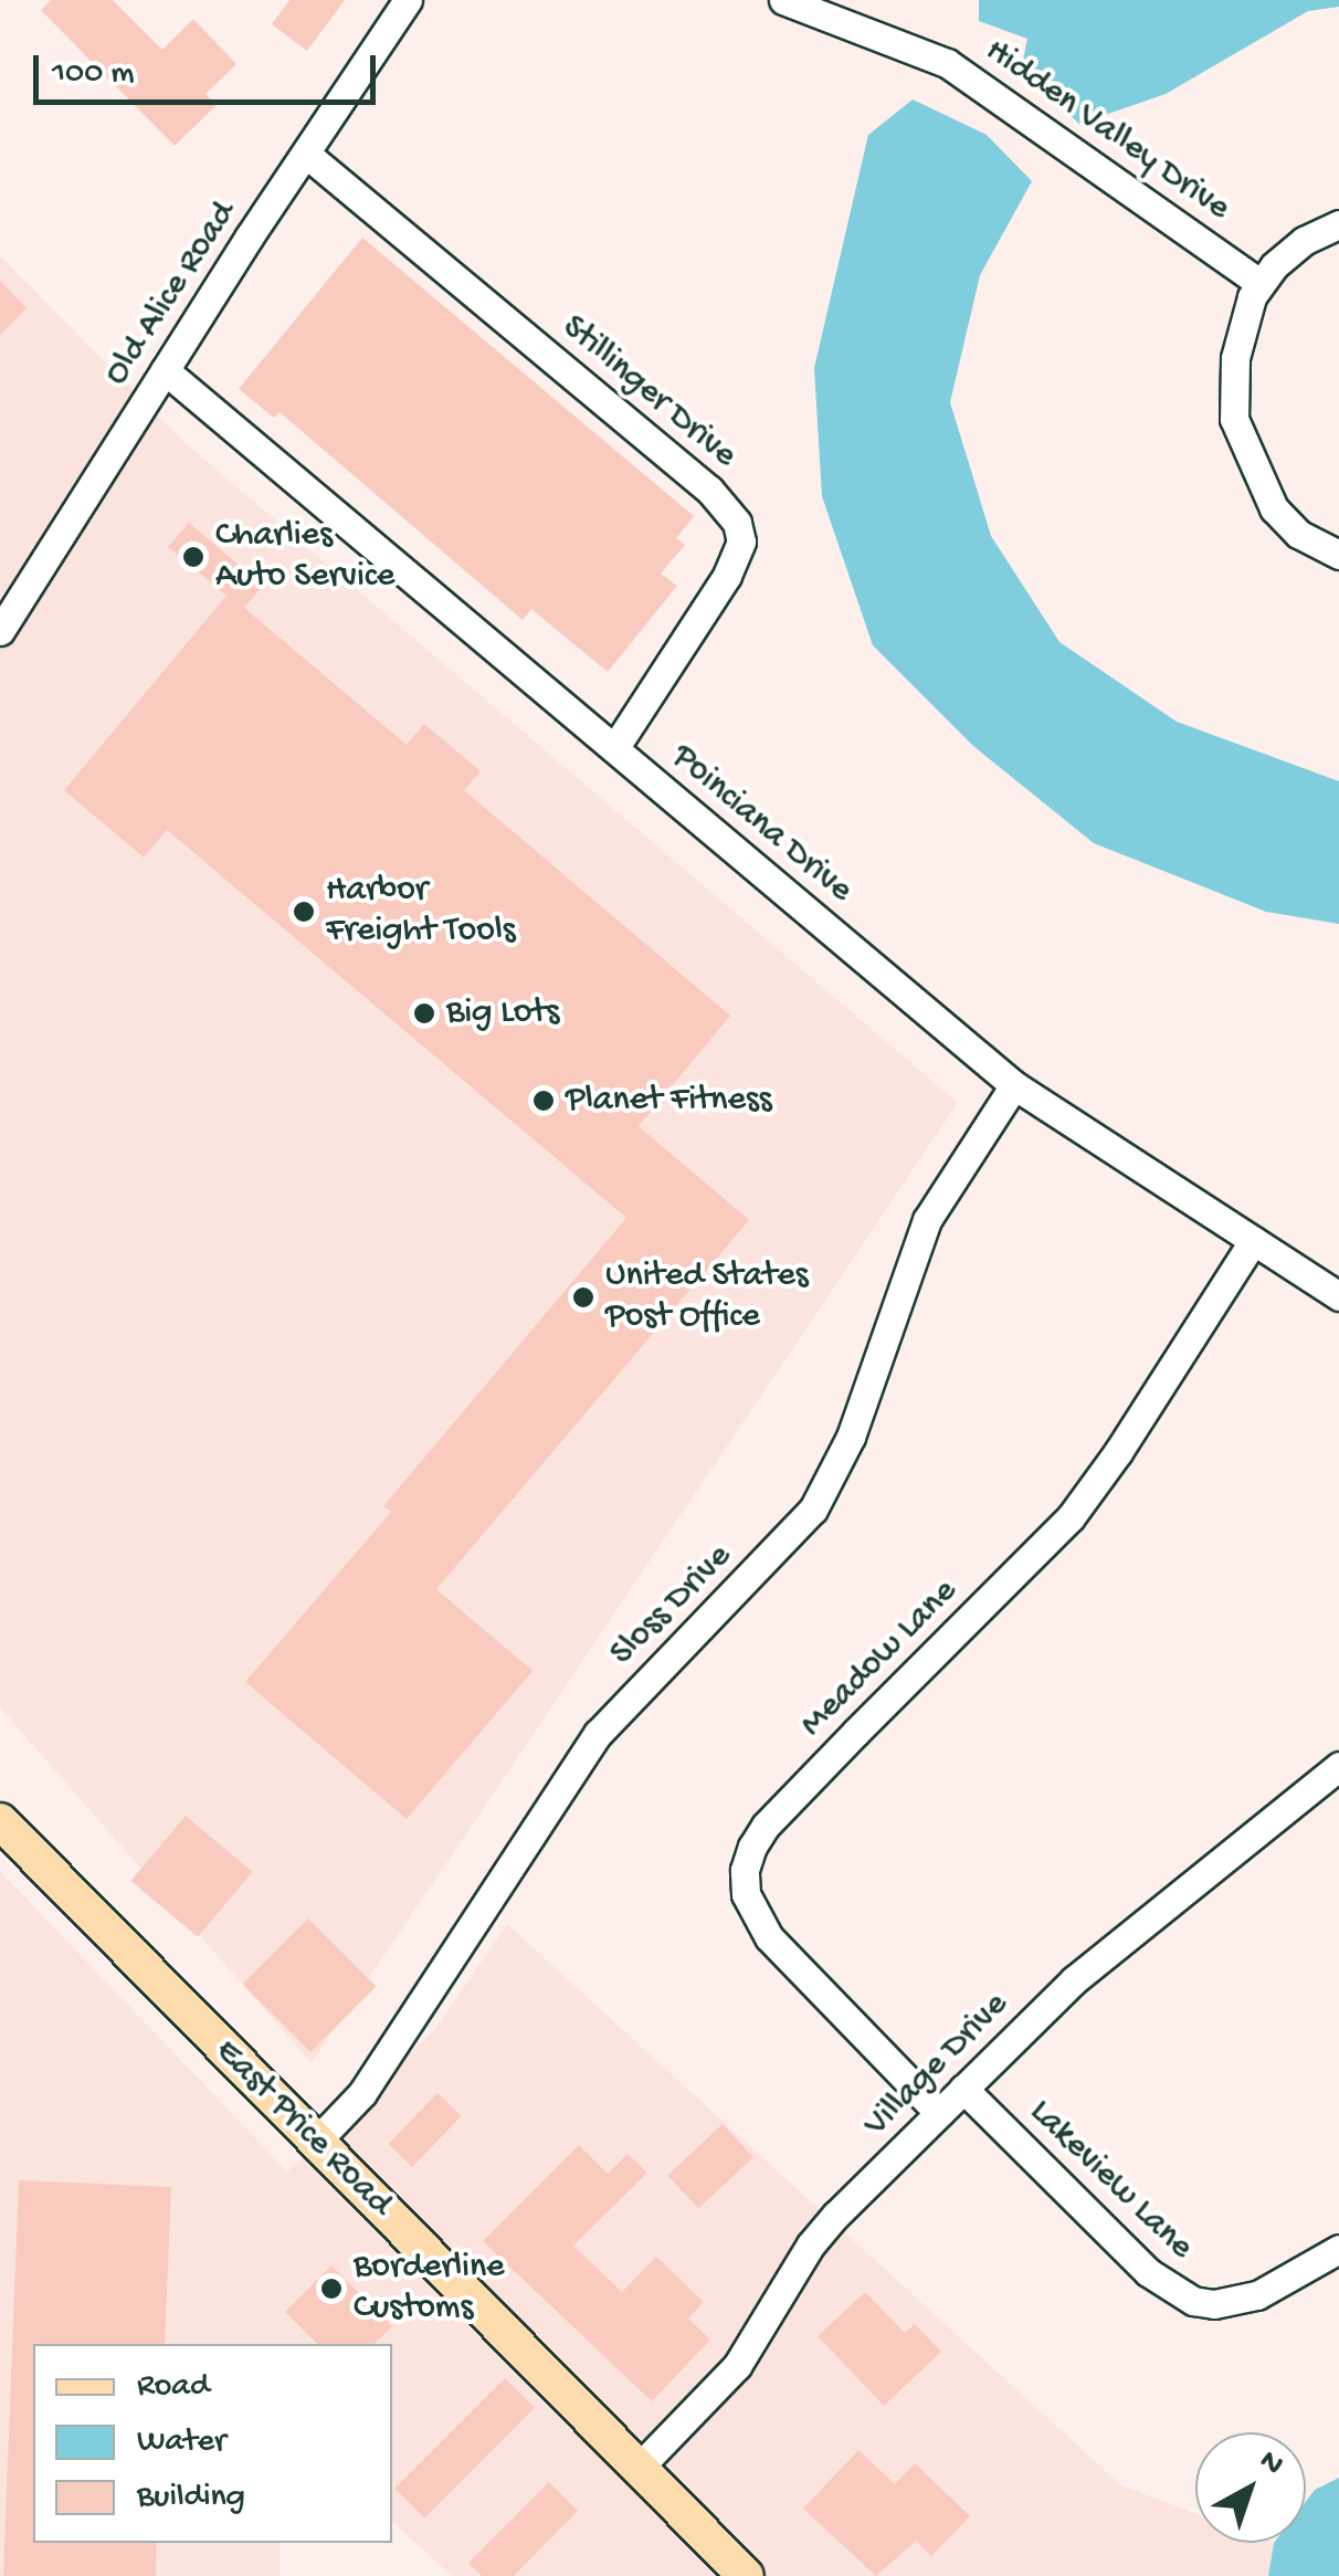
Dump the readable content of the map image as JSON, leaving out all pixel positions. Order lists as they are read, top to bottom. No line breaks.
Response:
{"streets":{"main road":["East Price Road"],"street":["Hidden Valley Drive","Old Alice Road","Stillinger Drive","Poinciana Drive","Sloss Drive","Meadow Lane","Village Drive","Lakeview Lane"]},"crossings":[["Old Alice Road","Stillinger Drive"],["Old Alice Road","Poinciana Drive"],["Stillinger Drive","Poinciana Drive"],["Poinciana Drive","Sloss Drive"],["Poinciana Drive","Meadow Lane"],["Sloss Drive","East Price Road"],["Meadow Lane","Village Drive"],["Village Drive","East Price Road"],["Village Drive","Lakeview Lane"]],"places":["Charlies Auto Service","Harbor Freight Tools","Big Lots","Planet Fitness","United States Post Office","Borderline Customs"],"legend":["Road","Water","Building"],"scale_bar":"100 m","north":"top right"}
